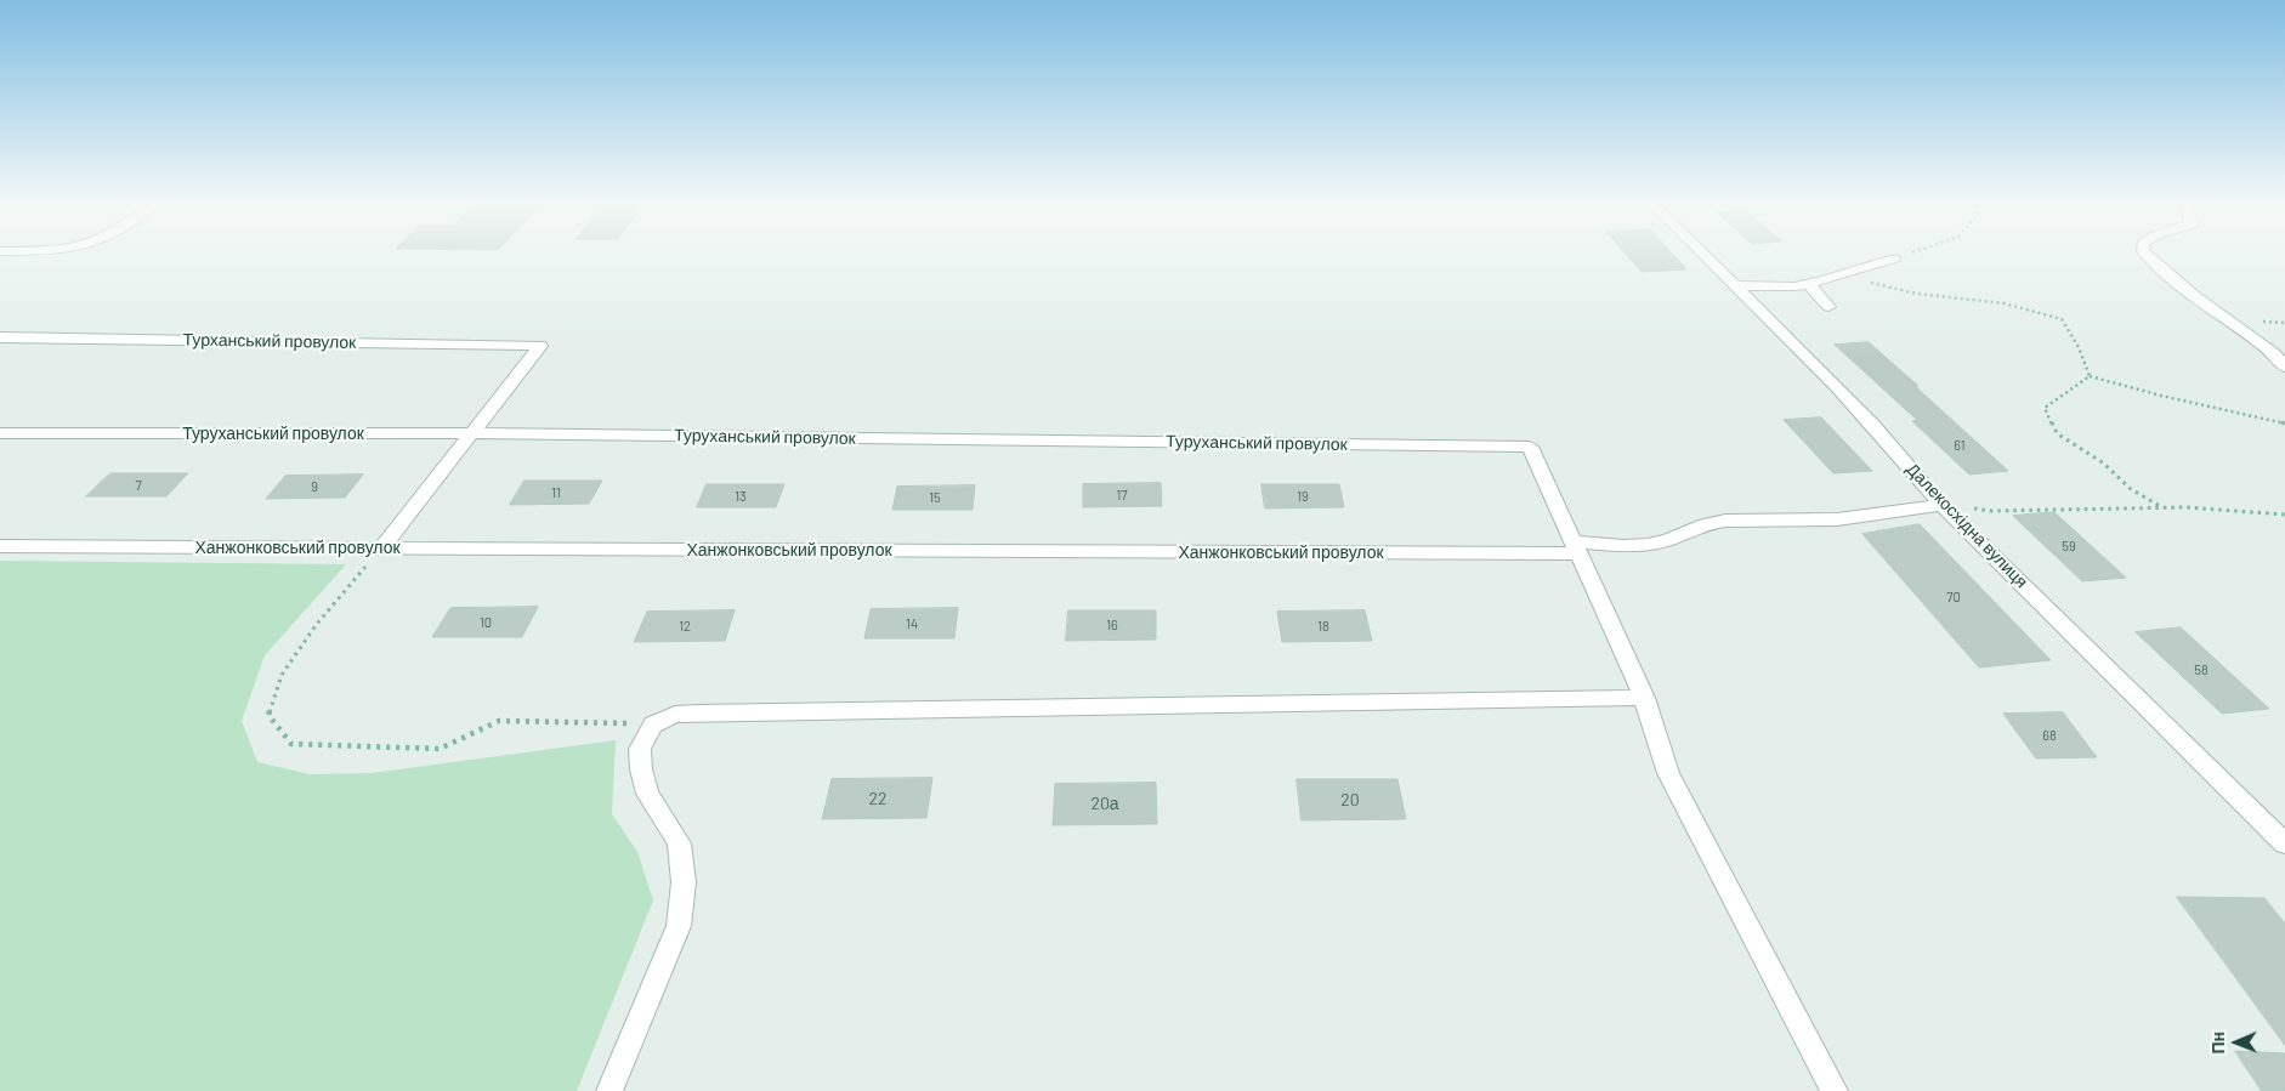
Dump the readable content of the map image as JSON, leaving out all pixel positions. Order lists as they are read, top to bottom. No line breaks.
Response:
{"streets":{"street":["Турханський провулок","Туруханський провулок","Далекосхідна вулиця","Ханжонковський провулок"]},"crossings":[["Турханський провулок","Туруханський провулок"],["Туруханський провулок","Ханжонковський провулок"],["Далекосхідна вулиця","Ханжонковський провулок"]],"house_numbers":["61","7","9","11","17","13","19","15","59","70","10","14","16","12","18","58","68","22","20","20а"],"north":"left"}
